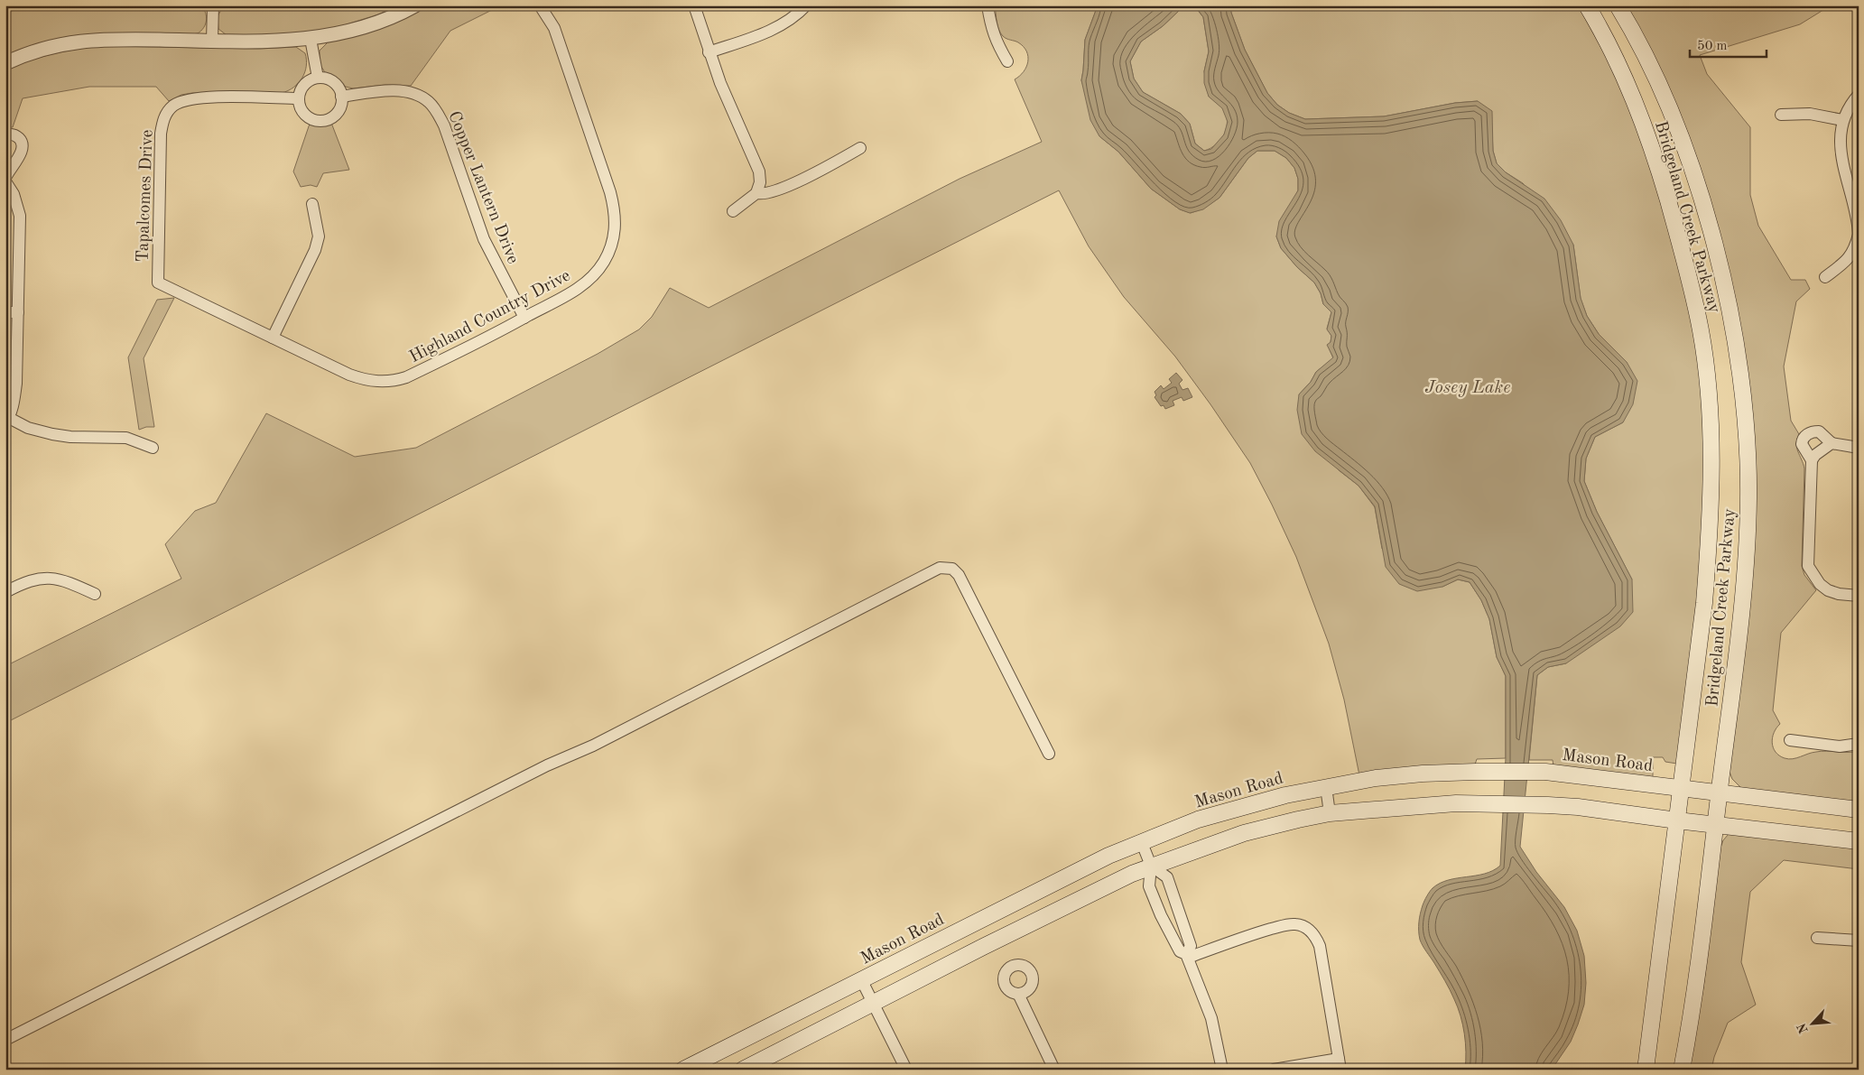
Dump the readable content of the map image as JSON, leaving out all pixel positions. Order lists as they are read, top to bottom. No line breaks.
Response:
{"streets":{"main road":["Bridgeland Creek Parkway","Mason Road"],"street":["Copper Lantern Drive","Tapalcomes Drive","Highland Country Drive"]},"crossings":[["Copper Lantern Drive","Tapalcomes Drive"],["Copper Lantern Drive","Highland Country Drive"],["Tapalcomes Drive","Highland Country Drive"],["Bridgeland Creek Parkway","Mason Road"]],"water":["Josey Lake"],"scale_bar":"50 m","north":"bottom left"}
